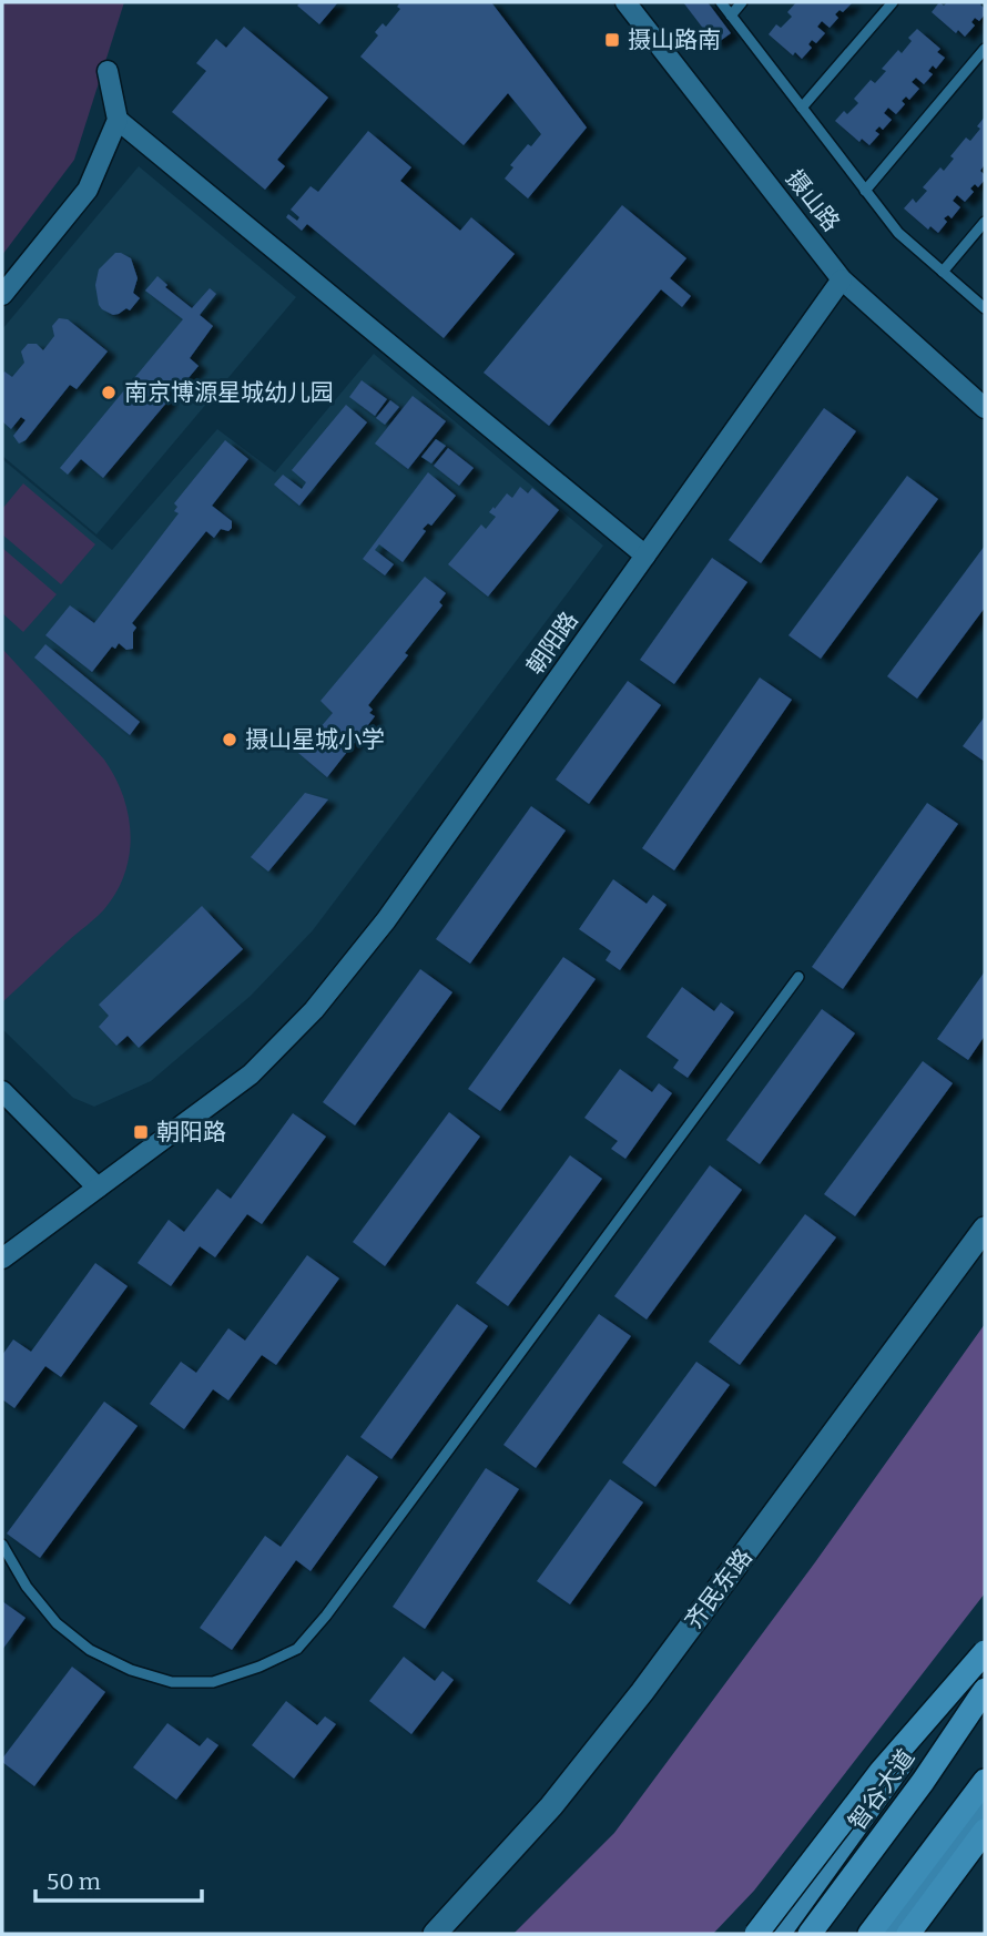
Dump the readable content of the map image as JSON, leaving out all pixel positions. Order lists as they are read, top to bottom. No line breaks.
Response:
{"streets":{"highway":["智谷大道"],"street":["摄山路","朝阳路","齐民东路"]},"crossings":[["摄山路","朝阳路"]],"places":{"transit":["摄山路南","朝阳路"],"other":["南京博源星城幼儿园","摄山星城小学"]},"scale_bar":"50 m"}
